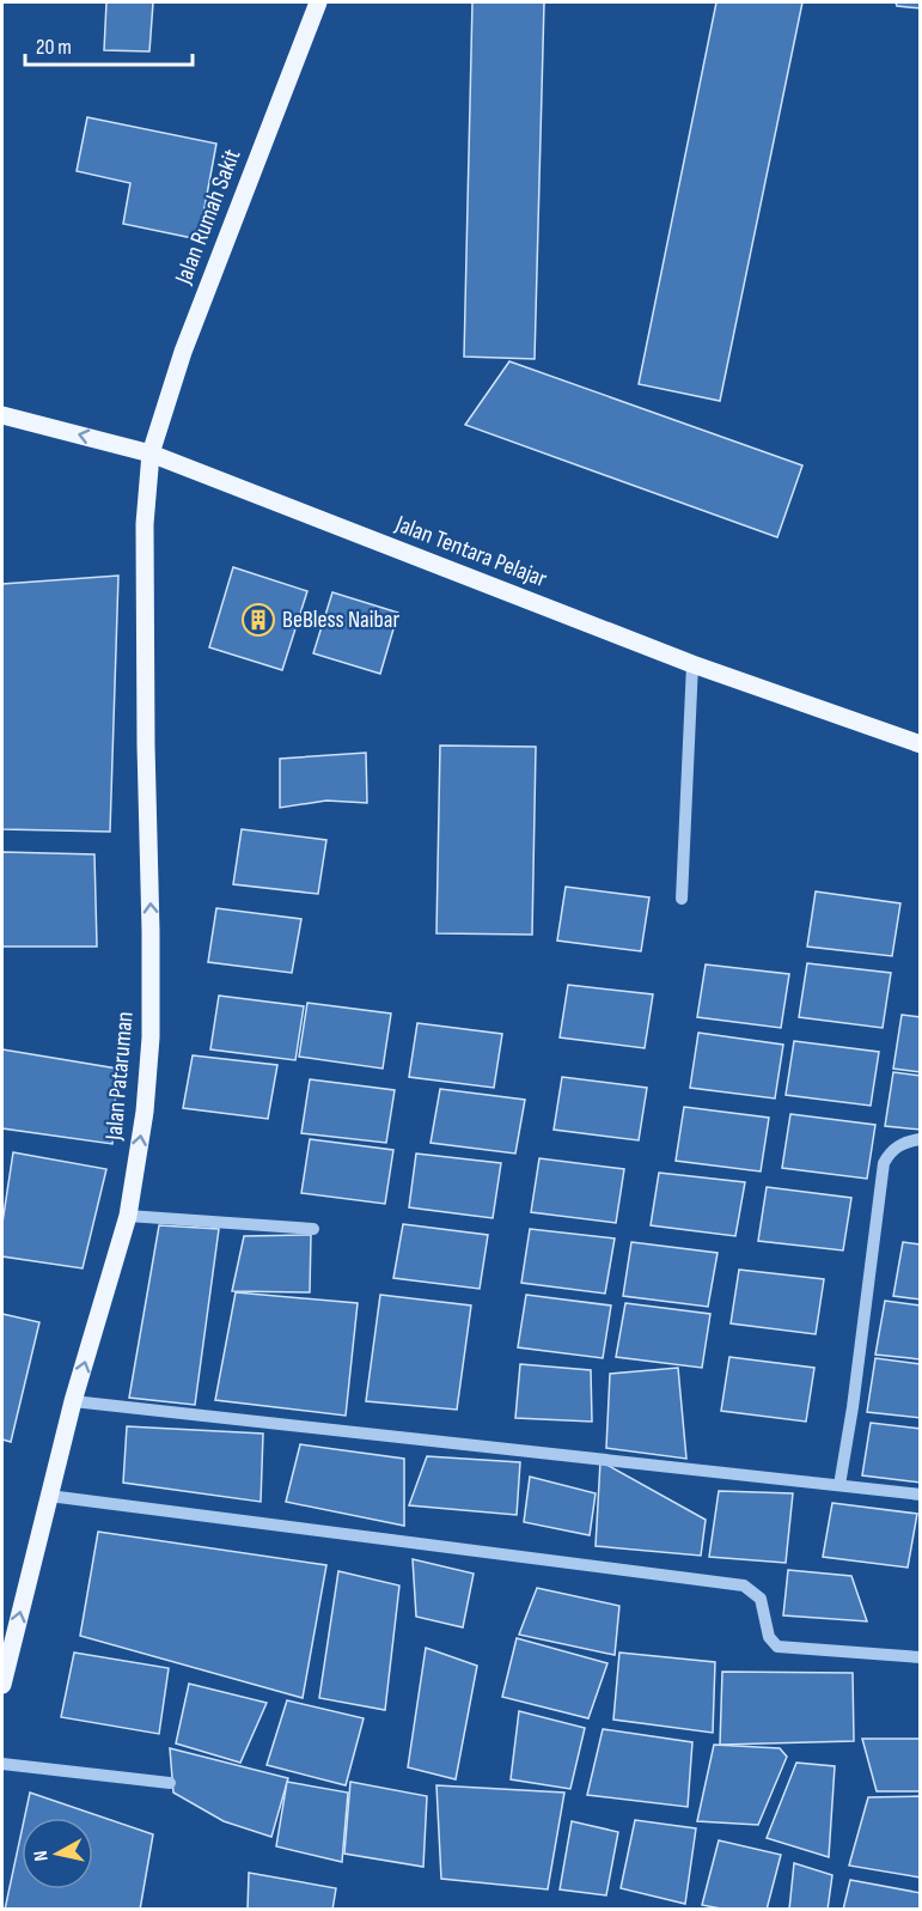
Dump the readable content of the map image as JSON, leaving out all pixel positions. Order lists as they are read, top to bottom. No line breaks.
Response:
{"streets":{"main road":["Jalan Rumah Sakit","Jalan Tentara Pelajar","Jalan Pataruman"]},"crossings":[["Jalan Rumah Sakit","Jalan Tentara Pelajar"],["Jalan Rumah Sakit","Jalan Pataruman"],["Jalan Tentara Pelajar","Jalan Pataruman"]],"one_way":["Jalan Pataruman"],"places":{"building":["BeBless Naibar"]},"scale_bar":"20 m","north":"left"}
